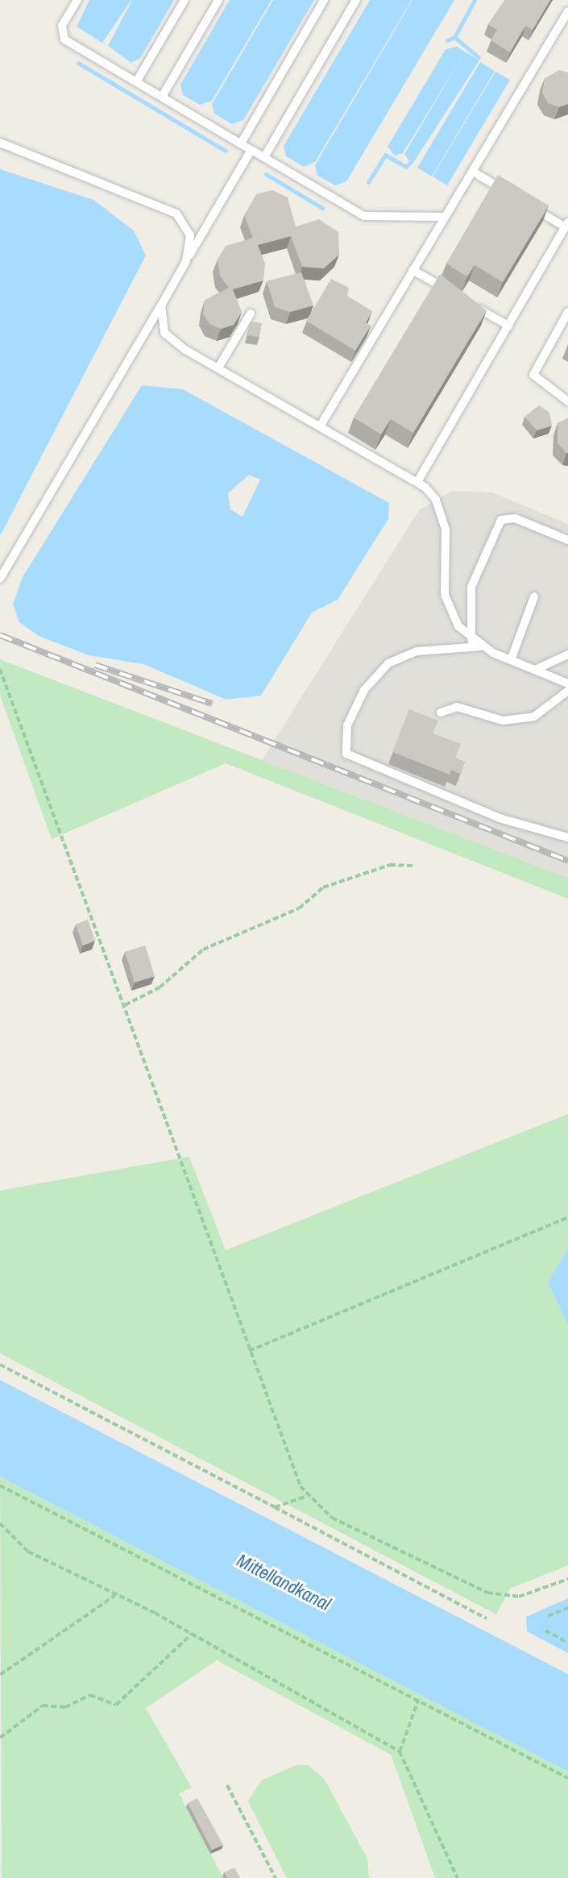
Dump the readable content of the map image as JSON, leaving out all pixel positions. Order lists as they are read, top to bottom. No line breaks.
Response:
{"water":["Mittellandkanal"]}
